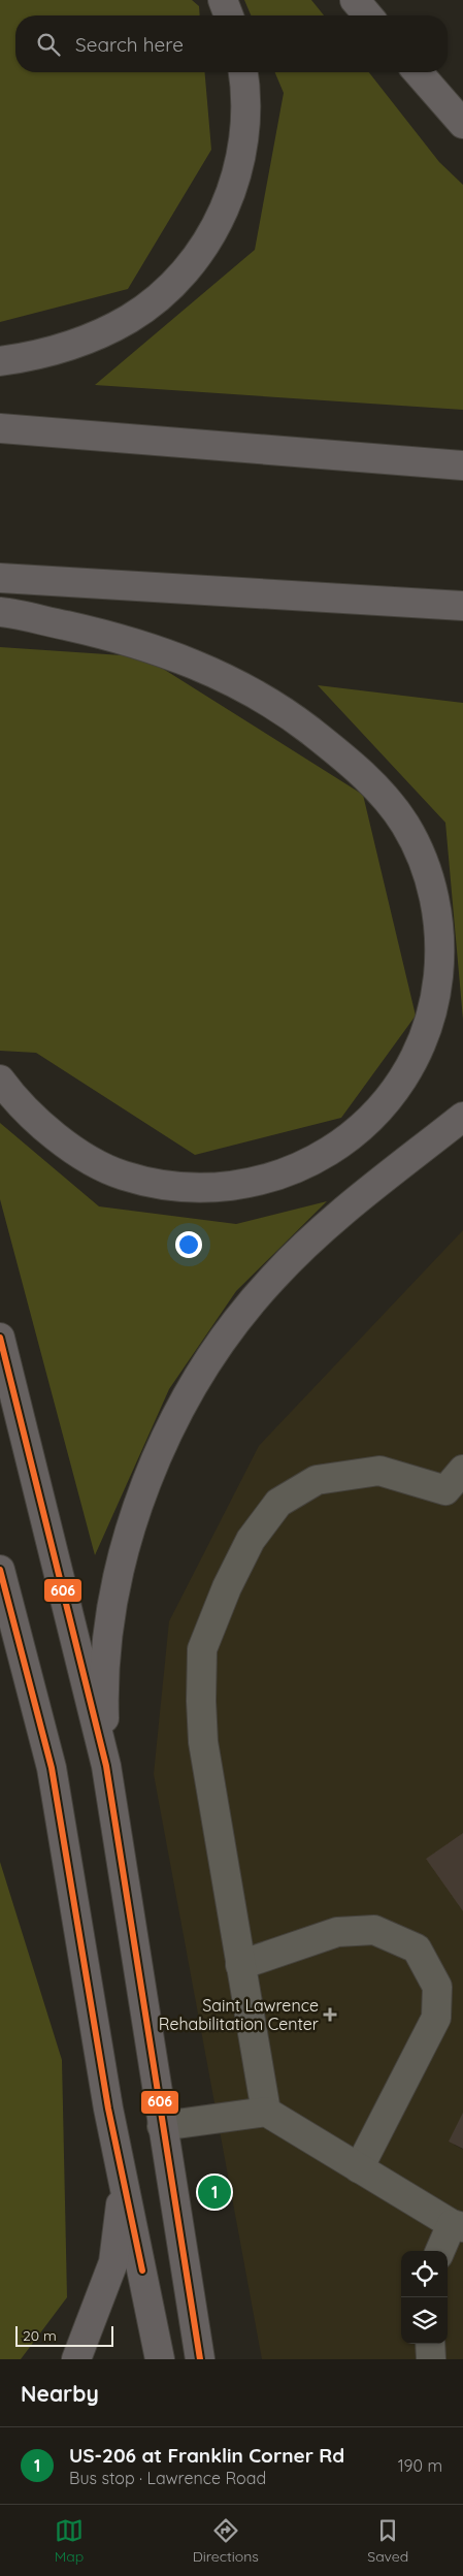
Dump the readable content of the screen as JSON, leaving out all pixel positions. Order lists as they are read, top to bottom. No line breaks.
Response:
{"places":{"health":["Saint Lawrence Rehabilitation Center"]},"lines":["transit line 606"],"scale_bar":"20 m","page":{"search":"Search here","pins":"1","scale":"20 m","heading":"Nearby","list":[{"mark":"1","name":"US-206 at Franklin Corner Rd","note":"Bus stop · Lawrence Road","value":"190 m"}],"nav":["Map","Directions","Saved"]}}
